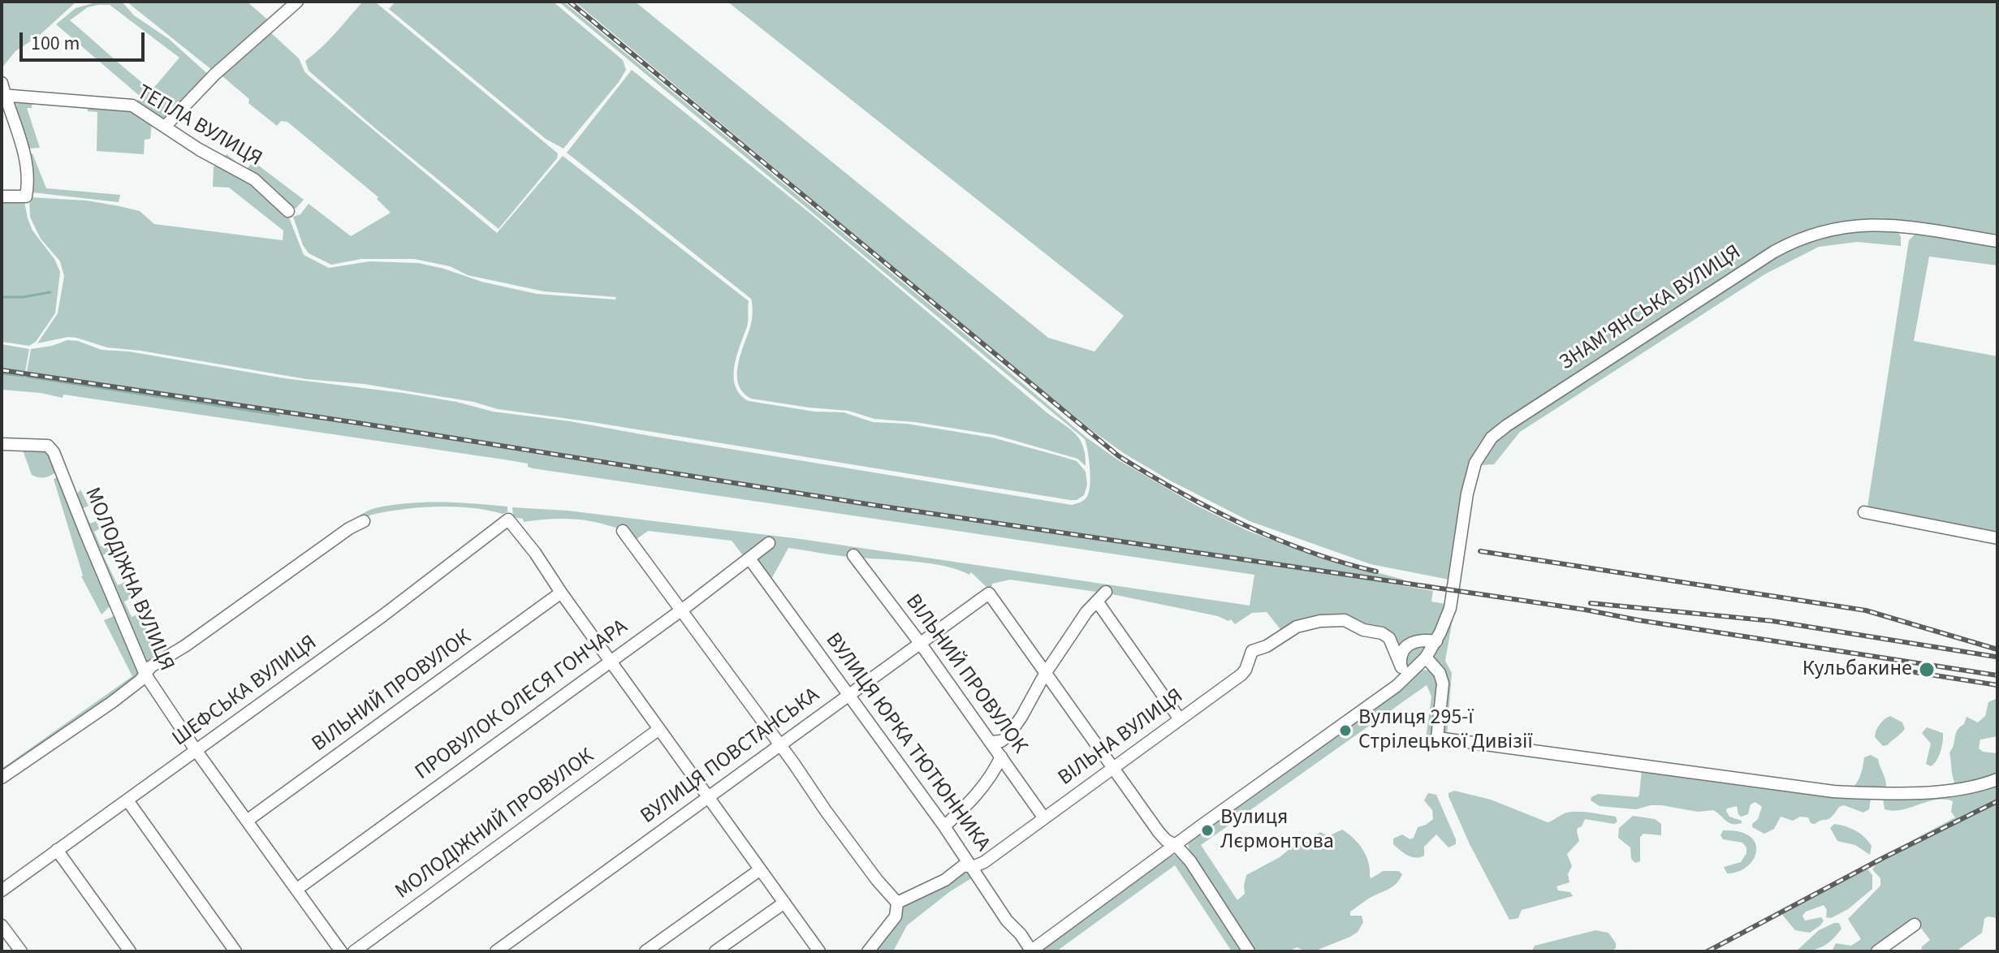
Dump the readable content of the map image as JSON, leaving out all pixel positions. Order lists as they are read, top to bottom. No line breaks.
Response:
{"streets":{"street":["ТЕПЛА ВУЛИЦЯ","ЗНАМ'ЯНСЬКА ВУЛИЦЯ","МОЛОДІЖНА ВУЛИЦЯ","ВІЛЬНИЙ ПРОВУЛОК","ШЕФСЬКА ВУЛИЦЯ","ПРОВУЛОК ОЛЕСЯ ГОНЧАРА","ВІЛЬНА ВУЛИЦЯ","ВУЛИЦЯ ЮРКА ТЮТЮННИКА","ВУЛИЦЯ ПОВСТАНСЬКА","МОЛОДІЖНИЙ ПРОВУЛОК"]},"crossings":[["ЗНАМ'ЯНСЬКА ВУЛИЦЯ","ВІЛЬНА ВУЛИЦЯ"],["ЗНАМ'ЯНСЬКА ВУЛИЦЯ","ВУЛИЦЯ ЮРКА ТЮТЮННИКА"],["МОЛОДІЖНА ВУЛИЦЯ","ВІЛЬНИЙ ПРОВУЛОК"],["МОЛОДІЖНА ВУЛИЦЯ","ШЕФСЬКА ВУЛИЦЯ"],["МОЛОДІЖНА ВУЛИЦЯ","ПРОВУЛОК ОЛЕСЯ ГОНЧАРА"],["ВІЛЬНИЙ ПРОВУЛОК","ШЕФСЬКА ВУЛИЦЯ"],["ВІЛЬНИЙ ПРОВУЛОК","ВІЛЬНА ВУЛИЦЯ"],["ВІЛЬНИЙ ПРОВУЛОК","ВУЛИЦЯ ПОВСТАНСЬКА"],["ПРОВУЛОК ОЛЕСЯ ГОНЧАРА","ВУЛИЦЯ ЮРКА ТЮТЮННИКА"],["ВІЛЬНА ВУЛИЦЯ","ВУЛИЦЯ ЮРКА ТЮТЮННИКА"],["ВУЛИЦЯ ЮРКА ТЮТЮННИКА","ВУЛИЦЯ ПОВСТАНСЬКА"]],"places":["Кульбакине","Вулиця 295-ї Стрілецької Дивізії","Вулиця Лєрмонтова"],"scale_bar":"100 m"}
